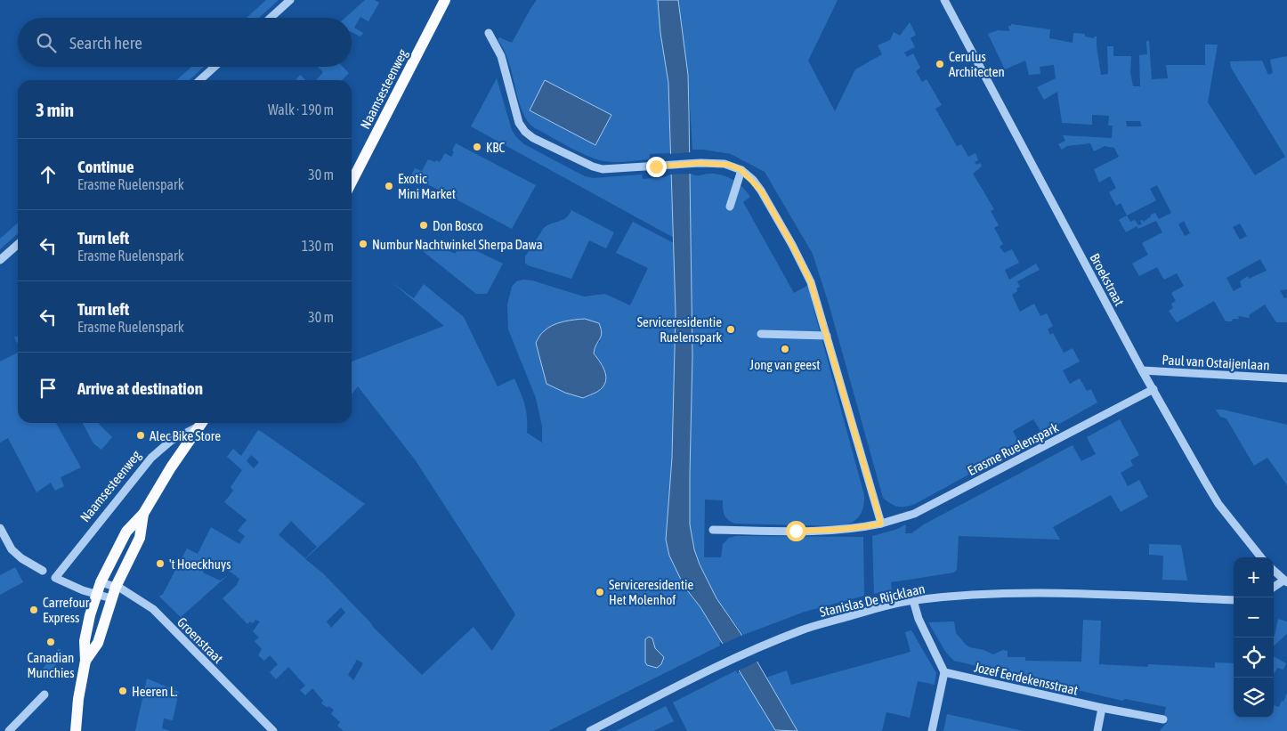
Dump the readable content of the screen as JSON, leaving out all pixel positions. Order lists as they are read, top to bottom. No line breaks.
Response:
{"streets":{"main road":["Naamsesteenweg"],"street":["Broekstraat","Paul van Ostaijenlaan","Erasme Ruelenspark","Stanislas De Rijcklaan","Groenstraat","Jozef Eerdekensstraat"]},"crossings":[["Naamsesteenweg","Groenstraat"],["Broekstraat","Paul van Ostaijenlaan"],["Broekstraat","Erasme Ruelenspark"]],"places":["Cerulus Architecten","KBC","Exotic Mini Market","Don Bosco","Numbur Nachtwinkel Sherpa Dawa","Serviceresidentie Ruelenspark","Jong van geest","Alec Bike Store","'t Hoeckhuys","Serviceresidentie Het Molenhof","Carrefour Express","Canadian Munchies","Heeren L."],"page":{"search":"Search here","heading":["3 min","Walk · 190 m"],"list":[["Continue","Erasme Ruelenspark","30 m"],["Turn left","Erasme Ruelenspark","130 m"],["Turn left","Erasme Ruelenspark","30 m"],"Arrive at destination"],"map_buttons":["+","−"]}}
